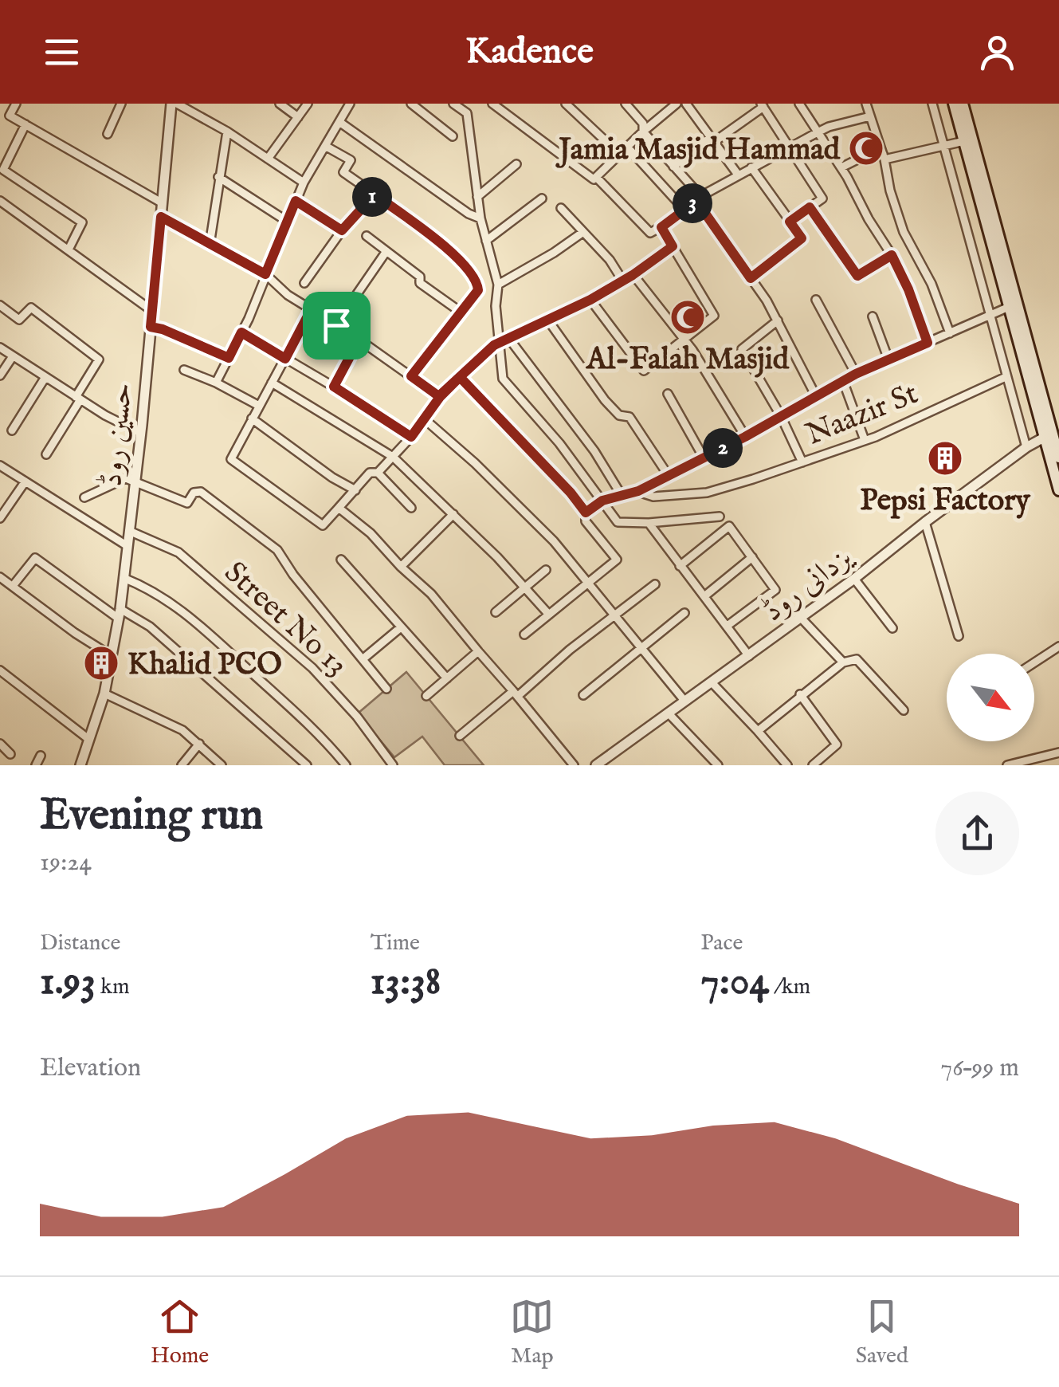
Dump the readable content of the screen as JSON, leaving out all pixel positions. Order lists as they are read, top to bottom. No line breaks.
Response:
{"streets":{"street":["Naazir St","حسین روڈ","یزدانی روڈ","Street No 13"]},"crossings":[["حسین روڈ","Street No 13"]],"places":{"mosque":["Jamia Masjid Hammad","Al-Falah Masjid"],"building":["Pepsi Factory","Khalid PCO"]},"north":"bottom right","page":{"header":"Kadence","pins":["1","3","2"],"heading":["Evening run","19:24"],"stats":[["Distance","1.93 km"],["Time","13:38"],["Pace","7:04 /km"]],"chart":["Elevation","76–99 m"],"tabs":["Home","Map","Saved"]}}
